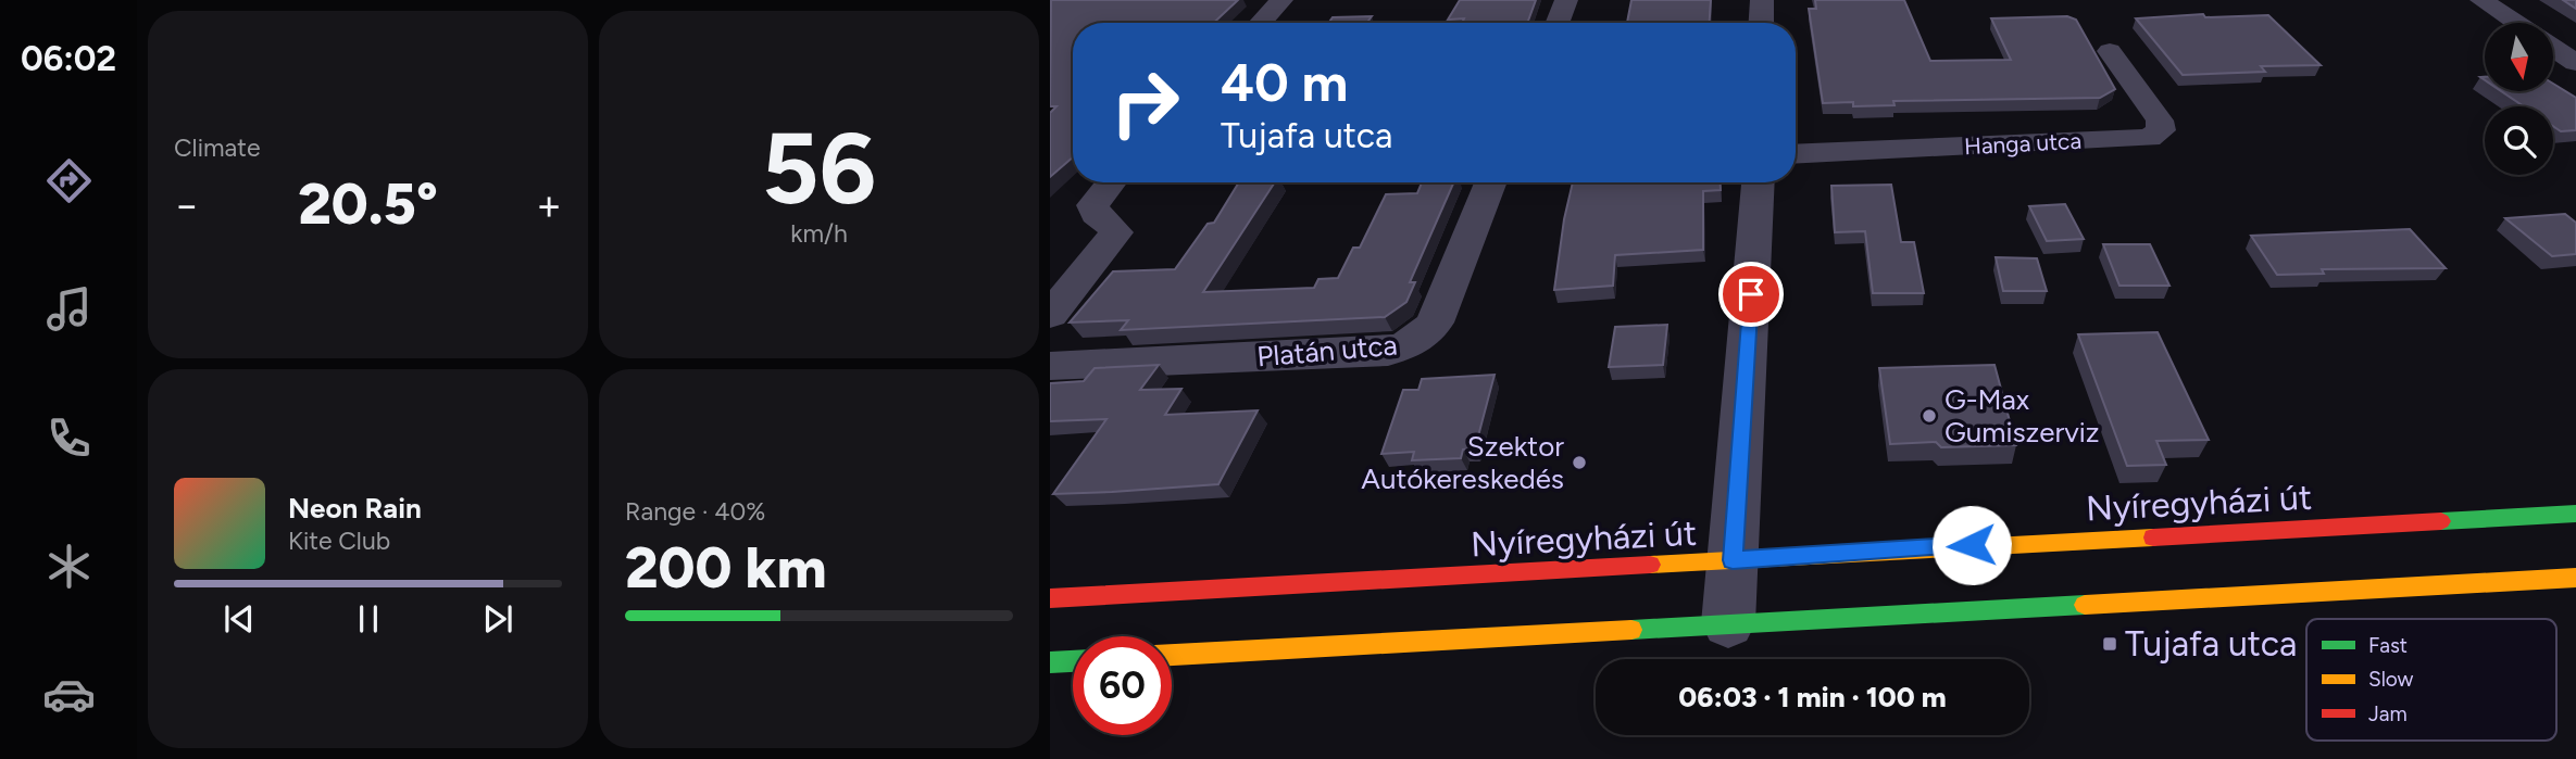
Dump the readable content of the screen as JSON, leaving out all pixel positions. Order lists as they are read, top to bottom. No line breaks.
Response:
{"streets":{"main road":["Nyíregyházi út"],"street":["Hanga utca","Platán utca"]},"places":{"other":["G-Max Gumiszerviz","Szektor Autókereskedés"],"transit":["Tujafa utca"]},"legend":["Fast","Slow","Jam"],"north":"bottom","page":{"tabs":"06:02","tile":["Climate",["56","km/h"],["Range · 40%","200 km"]],"turn":["40 m","Tujafa utca"],"heat":["−","20.5°","+"],"song":["Neon Rain","Kite Club"],"limit":"60","trip":"06:03 · 1 min · 100 m"}}
